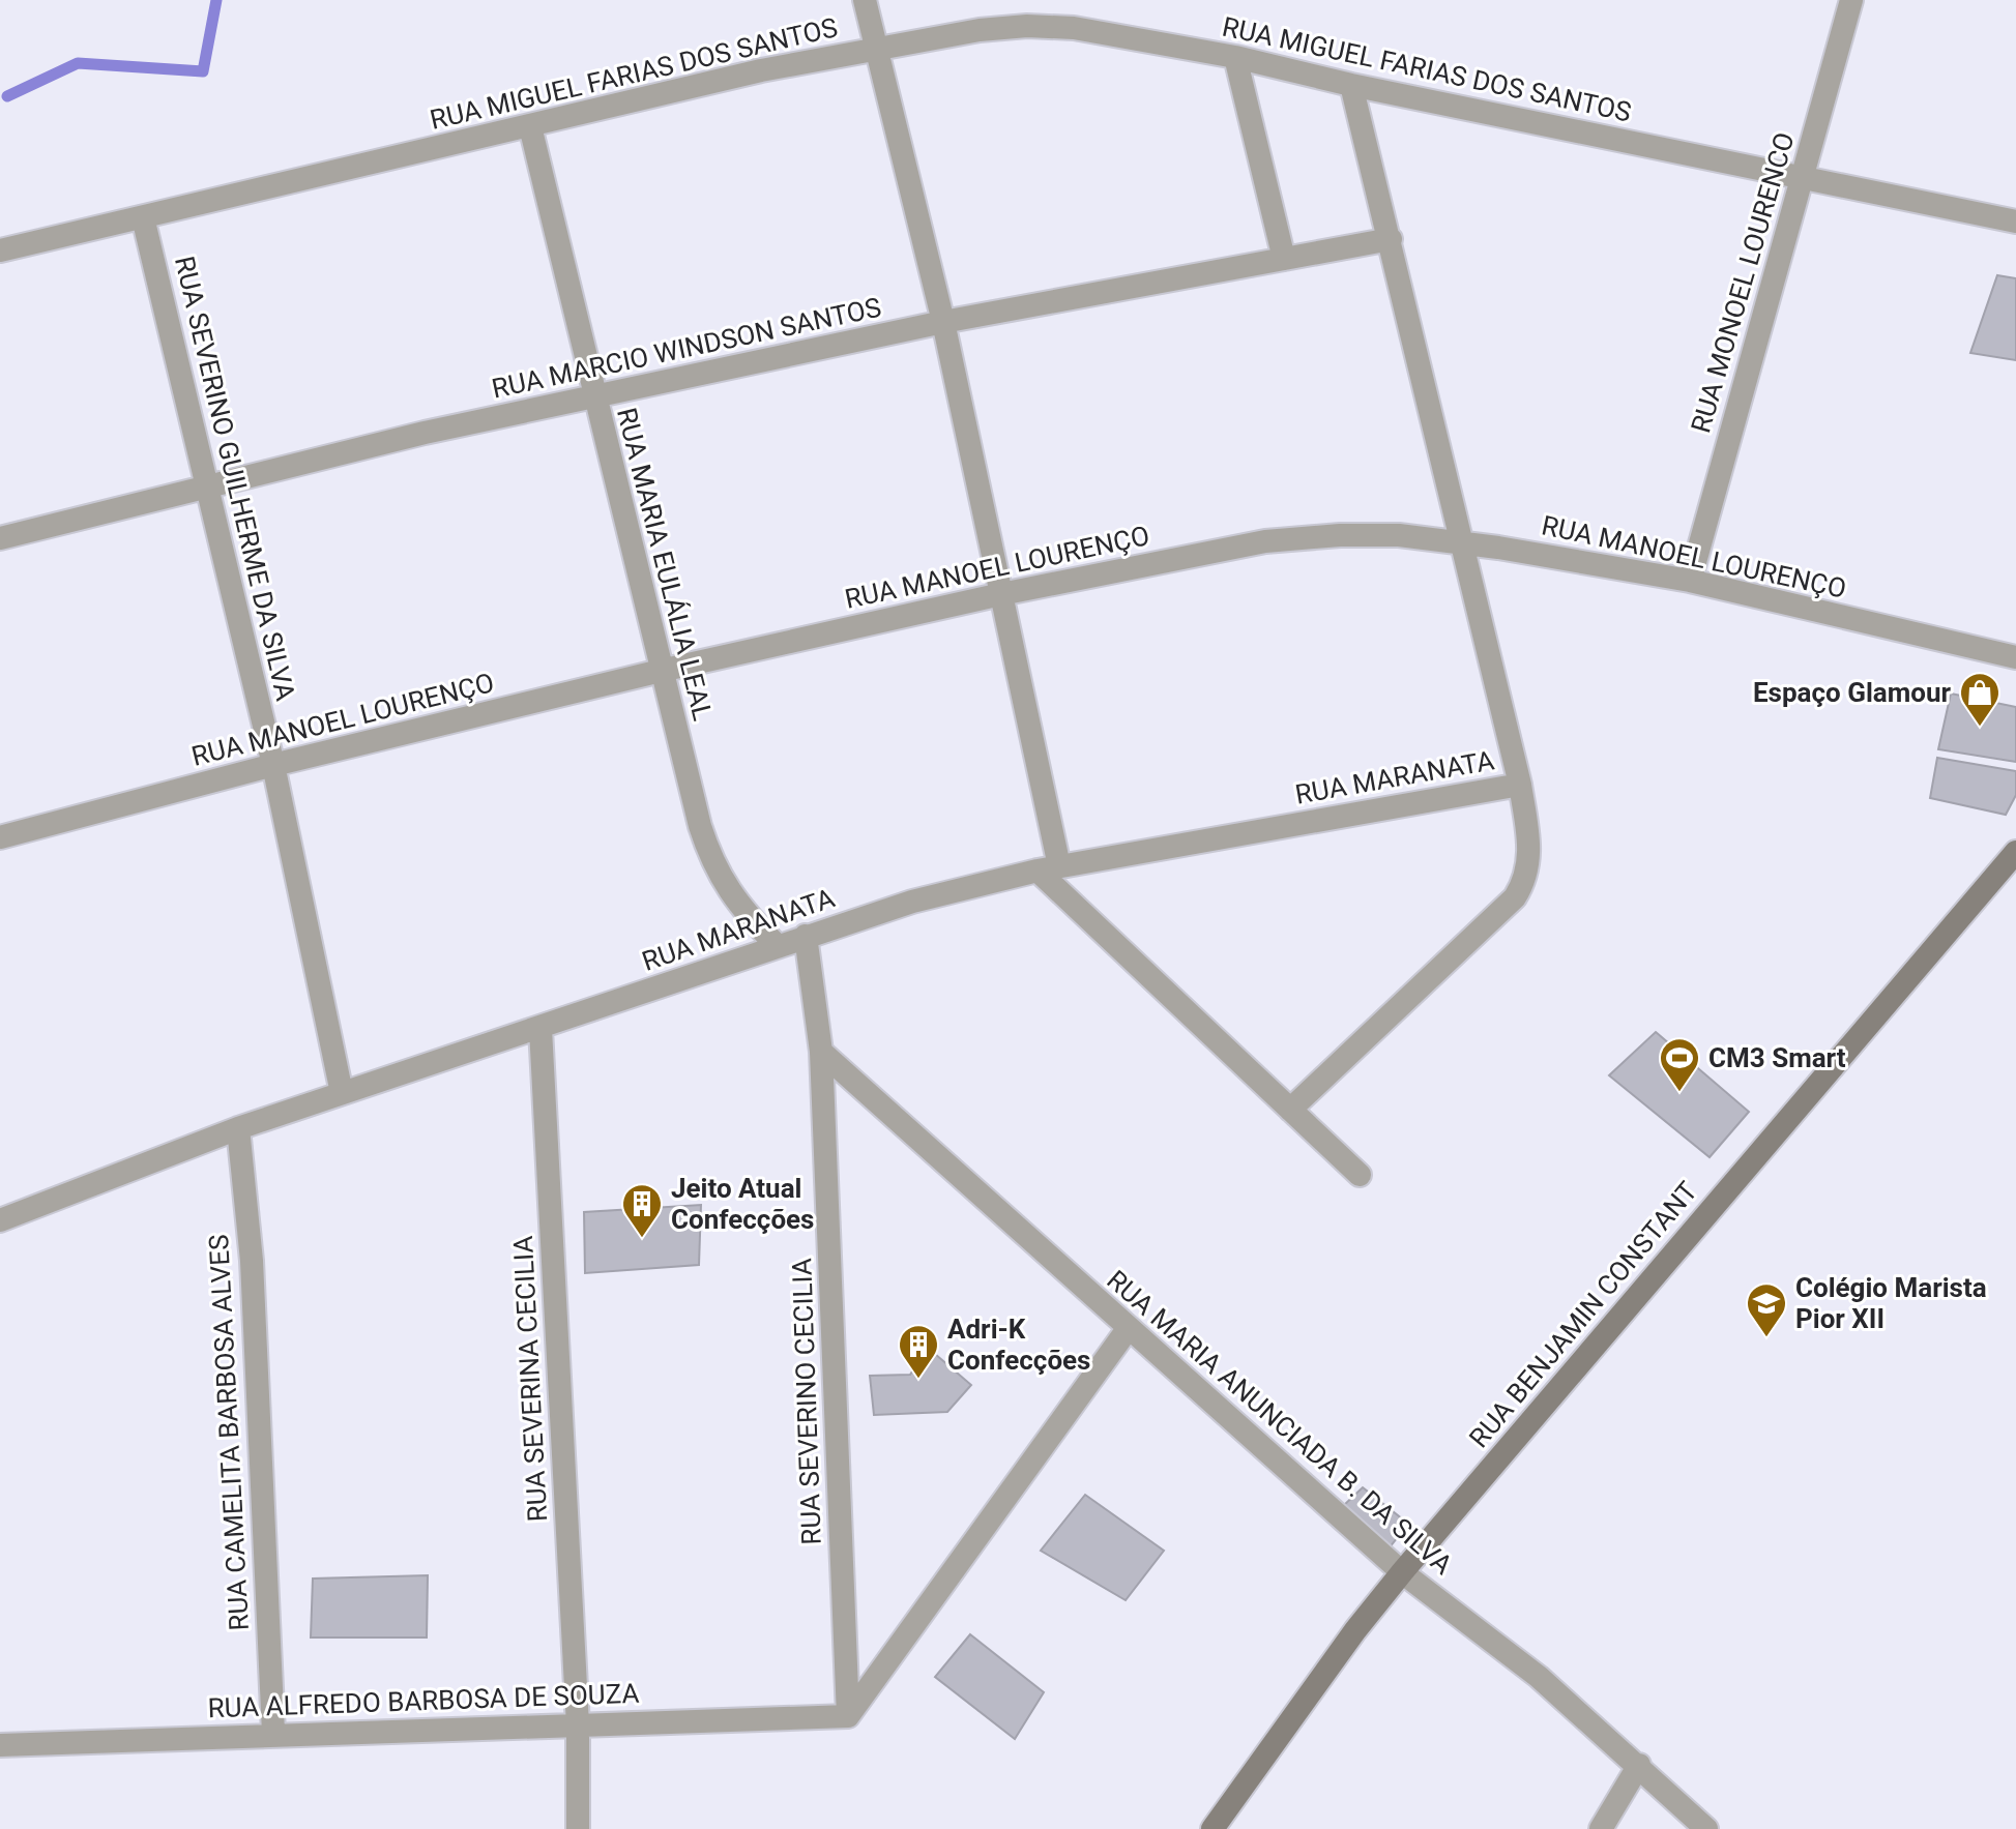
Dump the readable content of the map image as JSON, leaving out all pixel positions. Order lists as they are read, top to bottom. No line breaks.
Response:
{"streets":{"main road":["RUA BENJAMIN CONSTANT"],"street":["RUA MIGUEL FARIAS DOS SANTOS","RUA MONOEL LOURENCO","RUA MARCIO WINDSON SANTOS","RUA SEVERINO GUILHERME DA SILVA","RUA MANOEL LOURENÇO","RUA MARIA EULÁLIA LEAL","RUA MARANATA","RUA SEVERINA CECILIA","RUA SEVERINO CECILIA","RUA MARIA ANUNCIADA B. DA SILVA","RUA CAMELITA BARBOSA ALVES","RUA ALFREDO BARBOSA DE SOUZA"]},"crossings":[["RUA MIGUEL FARIAS DOS SANTOS","RUA MONOEL LOURENCO"],["RUA MIGUEL FARIAS DOS SANTOS","RUA SEVERINO GUILHERME DA SILVA"],["RUA MIGUEL FARIAS DOS SANTOS","RUA MARIA EULÁLIA LEAL"],["RUA MONOEL LOURENCO","RUA MANOEL LOURENÇO"],["RUA MARCIO WINDSON SANTOS","RUA SEVERINO GUILHERME DA SILVA"],["RUA MARCIO WINDSON SANTOS","RUA MARIA EULÁLIA LEAL"],["RUA SEVERINO GUILHERME DA SILVA","RUA MANOEL LOURENÇO"],["RUA SEVERINO GUILHERME DA SILVA","RUA MARANATA"],["RUA MANOEL LOURENÇO","RUA MARIA EULÁLIA LEAL"],["RUA MARIA EULÁLIA LEAL","RUA MARANATA"],["RUA MARANATA","RUA SEVERINA CECILIA"],["RUA MARANATA","RUA SEVERINO CECILIA"],["RUA MARANATA","RUA CAMELITA BARBOSA ALVES"],["RUA BENJAMIN CONSTANT","RUA MARIA ANUNCIADA B. DA SILVA"],["RUA SEVERINA CECILIA","RUA ALFREDO BARBOSA DE SOUZA"],["RUA SEVERINO CECILIA","RUA MARIA ANUNCIADA B. DA SILVA"],["RUA SEVERINO CECILIA","RUA ALFREDO BARBOSA DE SOUZA"],["RUA CAMELITA BARBOSA ALVES","RUA ALFREDO BARBOSA DE SOUZA"]],"places":{"shop":["Espaço Glamour"],"sports":["CM3 Smart"],"building":["Jeito Atual Confecções","Adri-K Confecções"],"school or university":["Colégio Marista Pior XII"]}}
